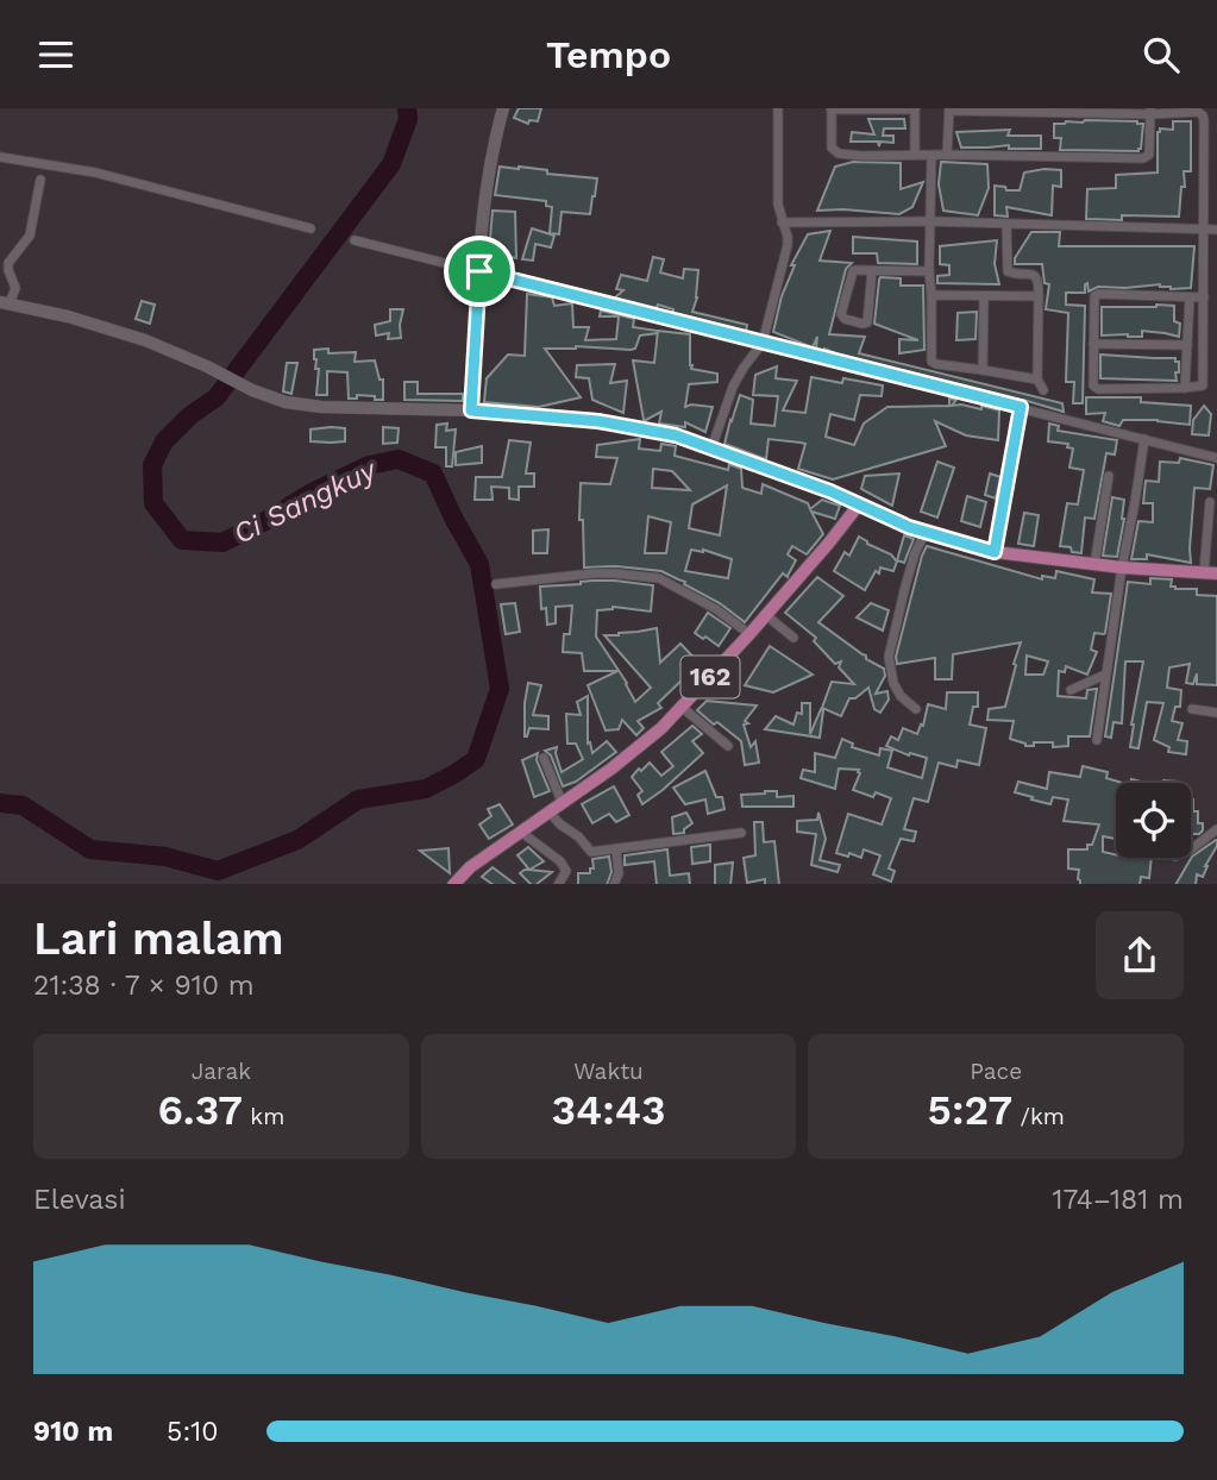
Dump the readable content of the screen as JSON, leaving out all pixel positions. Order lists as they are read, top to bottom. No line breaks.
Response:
{"streets":{"main road":["162"]},"water":["Ci Sangkuy"],"page":{"header":"Tempo","heading":["Lari malam","21:38 · 7 × 910 m"],"stats":[["Jarak","6.37 km"],["Waktu","34:43"],["Pace","5:27 /km"]],"chart":["Elevasi","174–181 m"],"list":[{"name":"910 m","note":"5:10"}]}}
